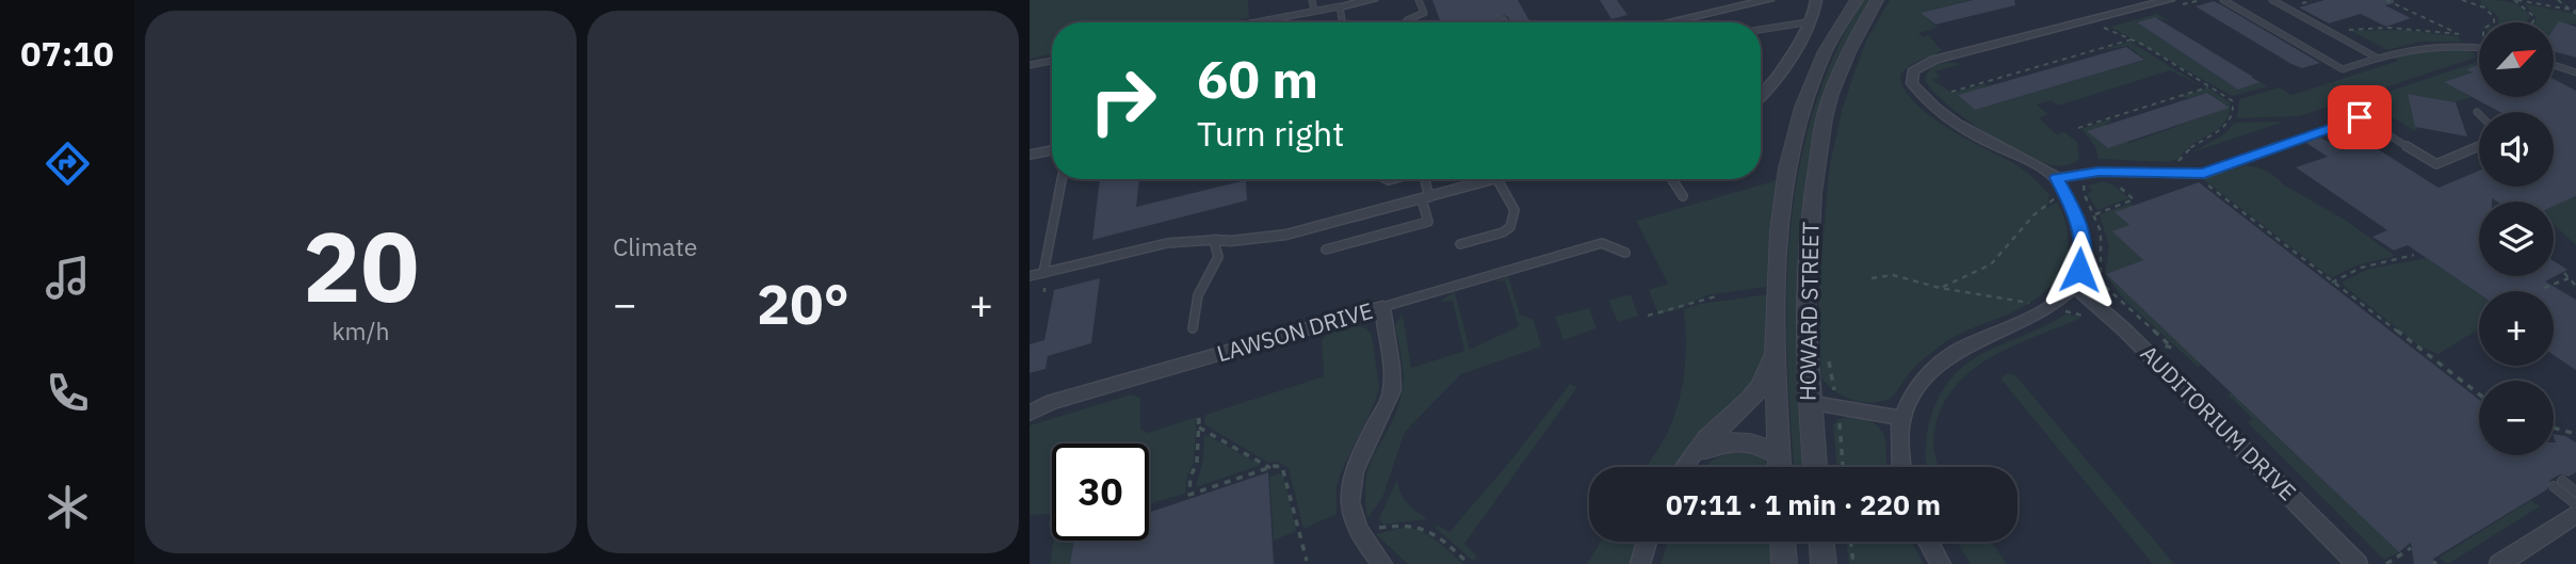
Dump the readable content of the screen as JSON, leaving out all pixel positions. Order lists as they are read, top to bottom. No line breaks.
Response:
{"streets":{"street":["HOWARD STREET","LAWSON DRIVE","AUDITORIUM DRIVE"]},"north":"top right","page":{"tabs":"07:10","tile":[["20","km/h"],"Climate"],"map_buttons":["+","−"],"turn":["60 m","Turn right"],"heat":["−","20°","+"],"limit":"30","trip":"07:11 · 1 min · 220 m"}}
